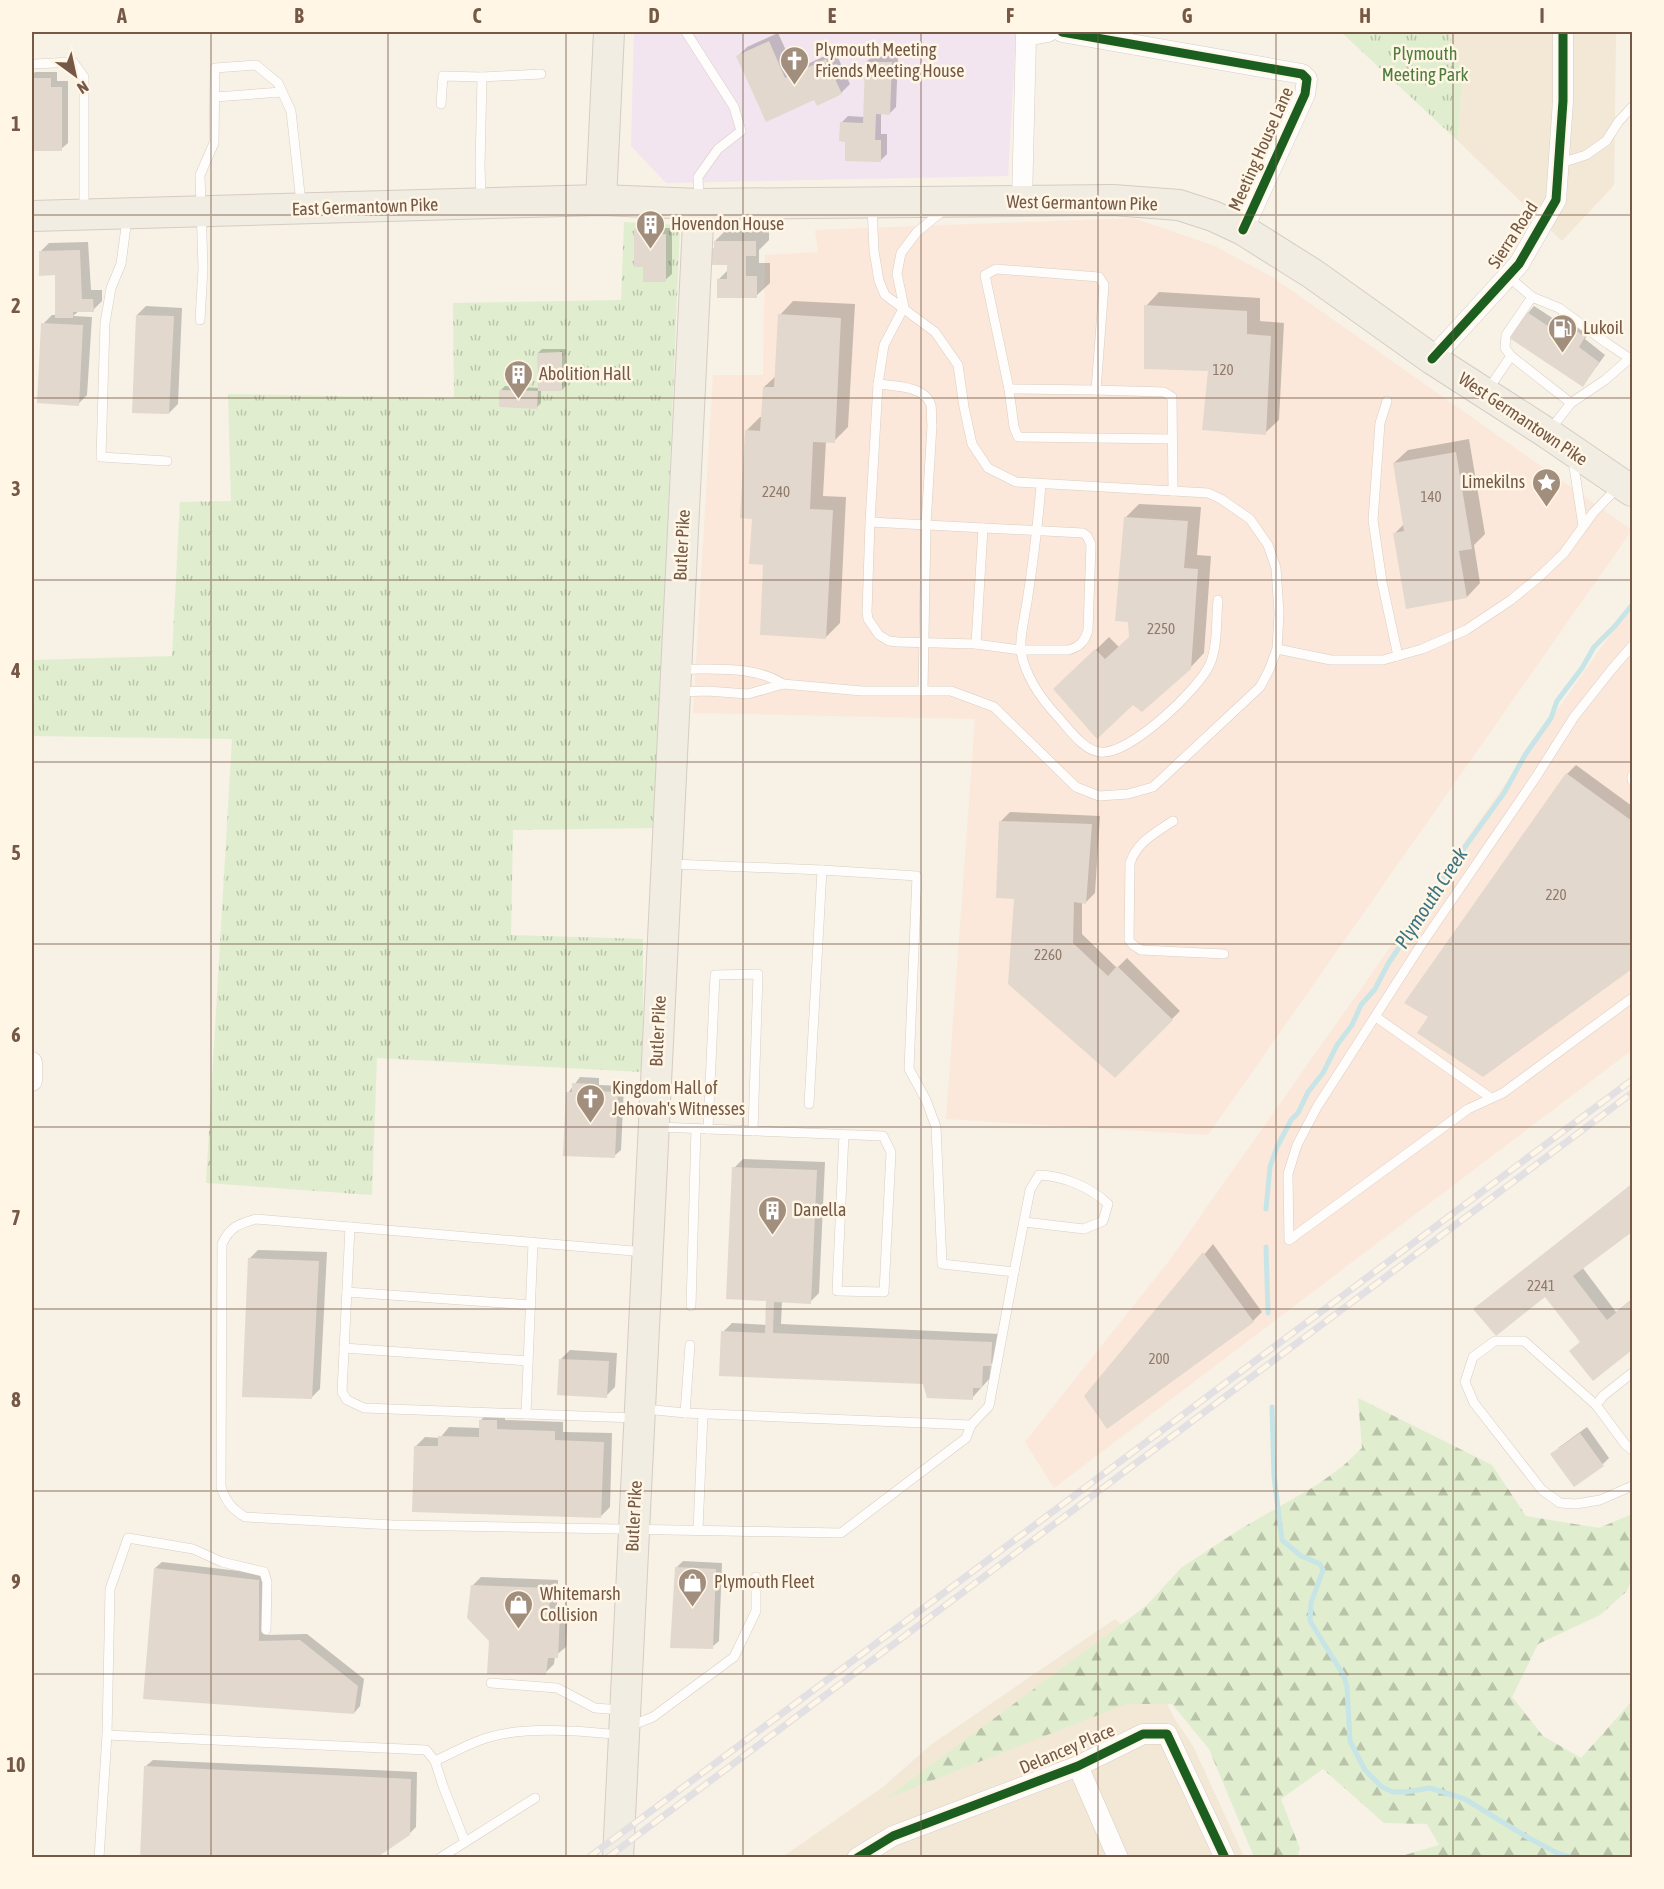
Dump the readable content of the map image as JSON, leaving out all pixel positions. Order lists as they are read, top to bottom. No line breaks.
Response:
{"streets":{"main road":["West Germantown Pike","East Germantown Pike","Butler Pike"],"street":["Meeting House Lane","Sierra Road","Delancey Place"]},"crossings":[["Meeting House Lane","West Germantown Pike"],["West Germantown Pike","East Germantown Pike"],["West Germantown Pike","Sierra Road"],["West Germantown Pike","Butler Pike"],["East Germantown Pike","Butler Pike"]],"water":["Plymouth Creek"],"parks":["Plymouth Meeting Park"],"places":{"church":["Plymouth Meeting Friends Meeting House","Kingdom Hall of Jehovah's Witnesses"],"building":["Hovendon House","Abolition Hall","Danella"],"fuel station":["Lukoil"],"place":["Limekilns"],"shop":["Plymouth Fleet","Whitemarsh Collision"]},"house_numbers":["120","2240","140","2250","220","2260","2241","200"],"north":"bottom right","grid":{"columns":["A","B","C","D","E","F","G","H","I"],"rows":["1","2","3","4","5","6","7","8","9","10"]}}
